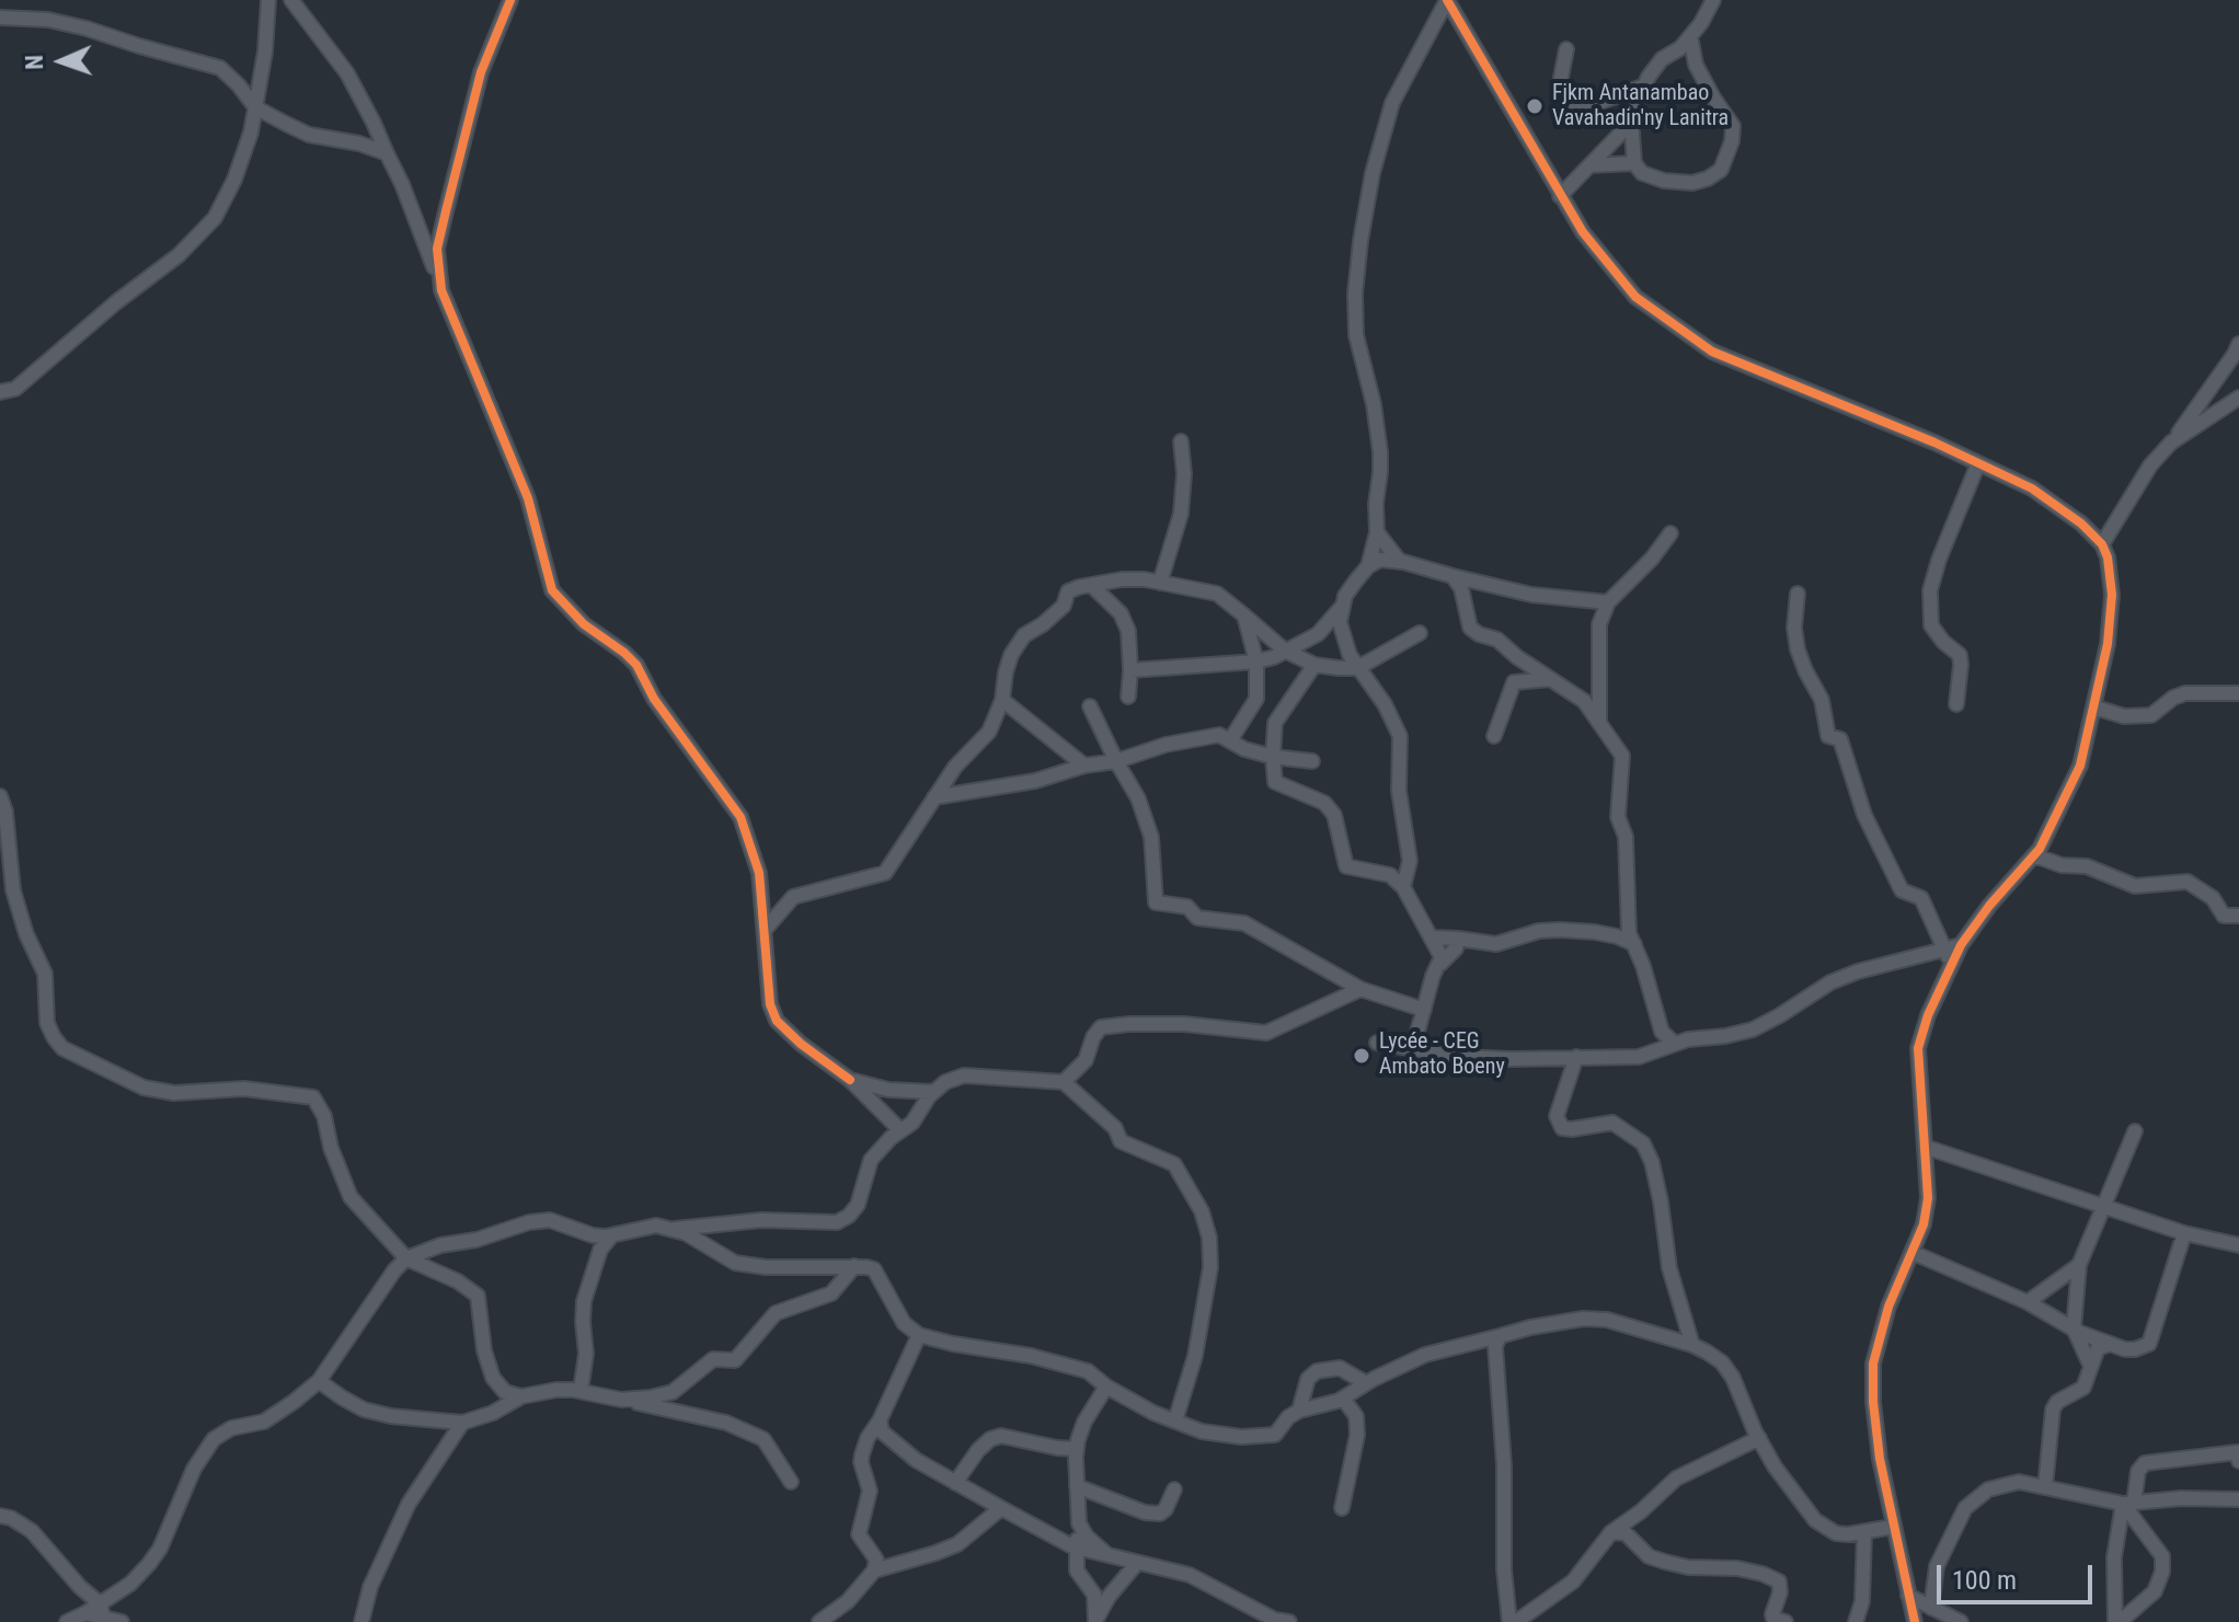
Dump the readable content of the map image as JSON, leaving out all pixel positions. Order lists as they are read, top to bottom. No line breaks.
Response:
{"places":["Fjkm Antanambao Vavahadin'ny Lanitra","Lycée - CEG Ambato Boeny"],"scale_bar":"100 m","north":"left"}
